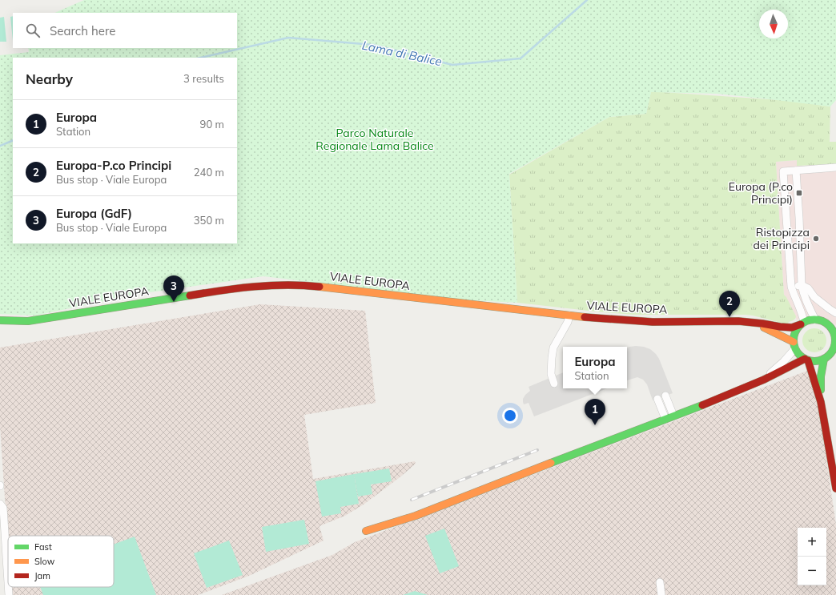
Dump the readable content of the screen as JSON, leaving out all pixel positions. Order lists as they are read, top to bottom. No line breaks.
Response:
{"streets":{"main road":["VIALE EUROPA"]},"water":["Lama di Balice"],"parks":["Parco Naturale Regionale Lama Balice"],"places":{"transit":["Europa (P.co Principi)"],"other":["Ristopizza dei Principi"]},"legend":["Fast","Slow","Jam"],"north":"bottom","page":{"search":"Search here","heading":["Nearby","3 results"],"list":[{"mark":"1","name":"Europa","note":"Station","value":"90 m"},{"mark":"2","name":"Europa-P.co Principi","note":"Bus stop · Viale Europa","value":"240 m"},{"mark":"3","name":"Europa (GdF)","note":"Bus stop · Viale Europa","value":"350 m"}],"pins":["3","2","1"],"popup":["Europa","Station"],"map_buttons":["+","−"]}}
